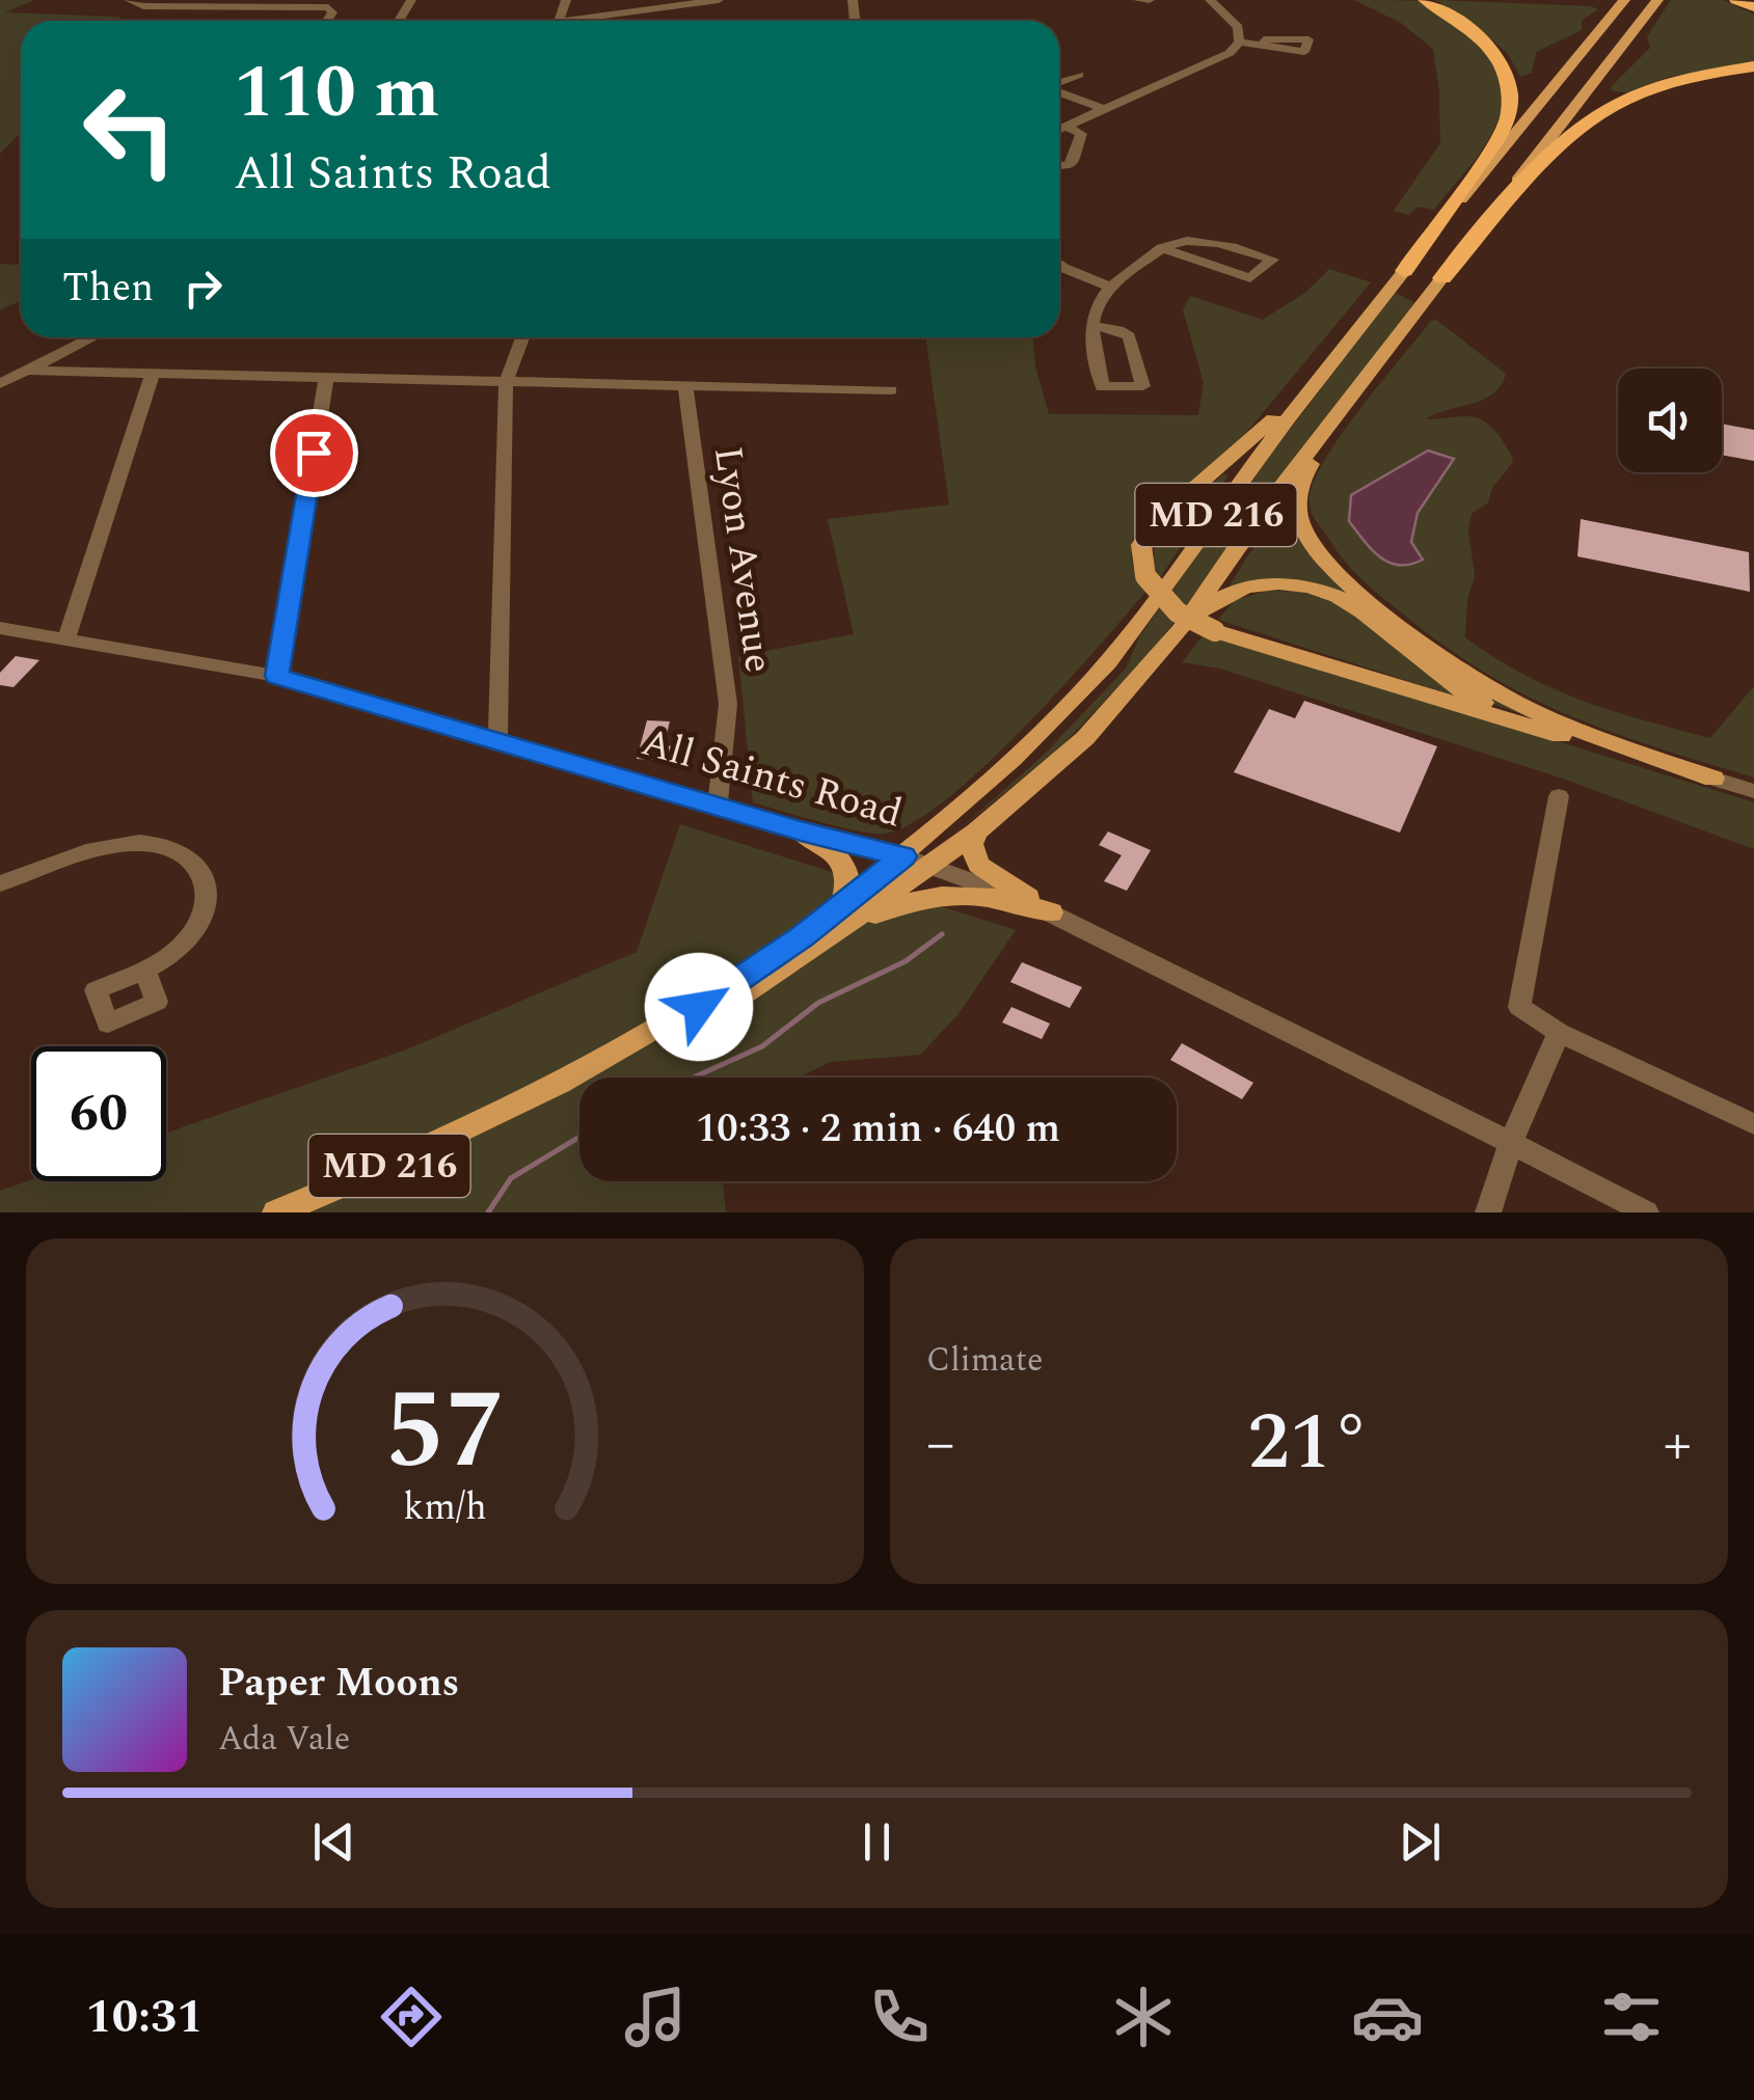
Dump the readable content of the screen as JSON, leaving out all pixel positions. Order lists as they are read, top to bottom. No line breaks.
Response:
{"streets":{"main road":["MD 216"],"street":["Lyon Avenue","All Saints Road"]},"crossings":[["MD 216","All Saints Road"],["Lyon Avenue","All Saints Road"]],"page":{"turn":["110 m","All Saints Road"],"then":"Then","limit":"60","trip":"10:33 · 2 min · 640 m","tile":"Climate","heat":["−","21°","+"],"song":["Paper Moons","Ada Vale"],"tabs":"10:31","gauge":["57","km/h"]}}
